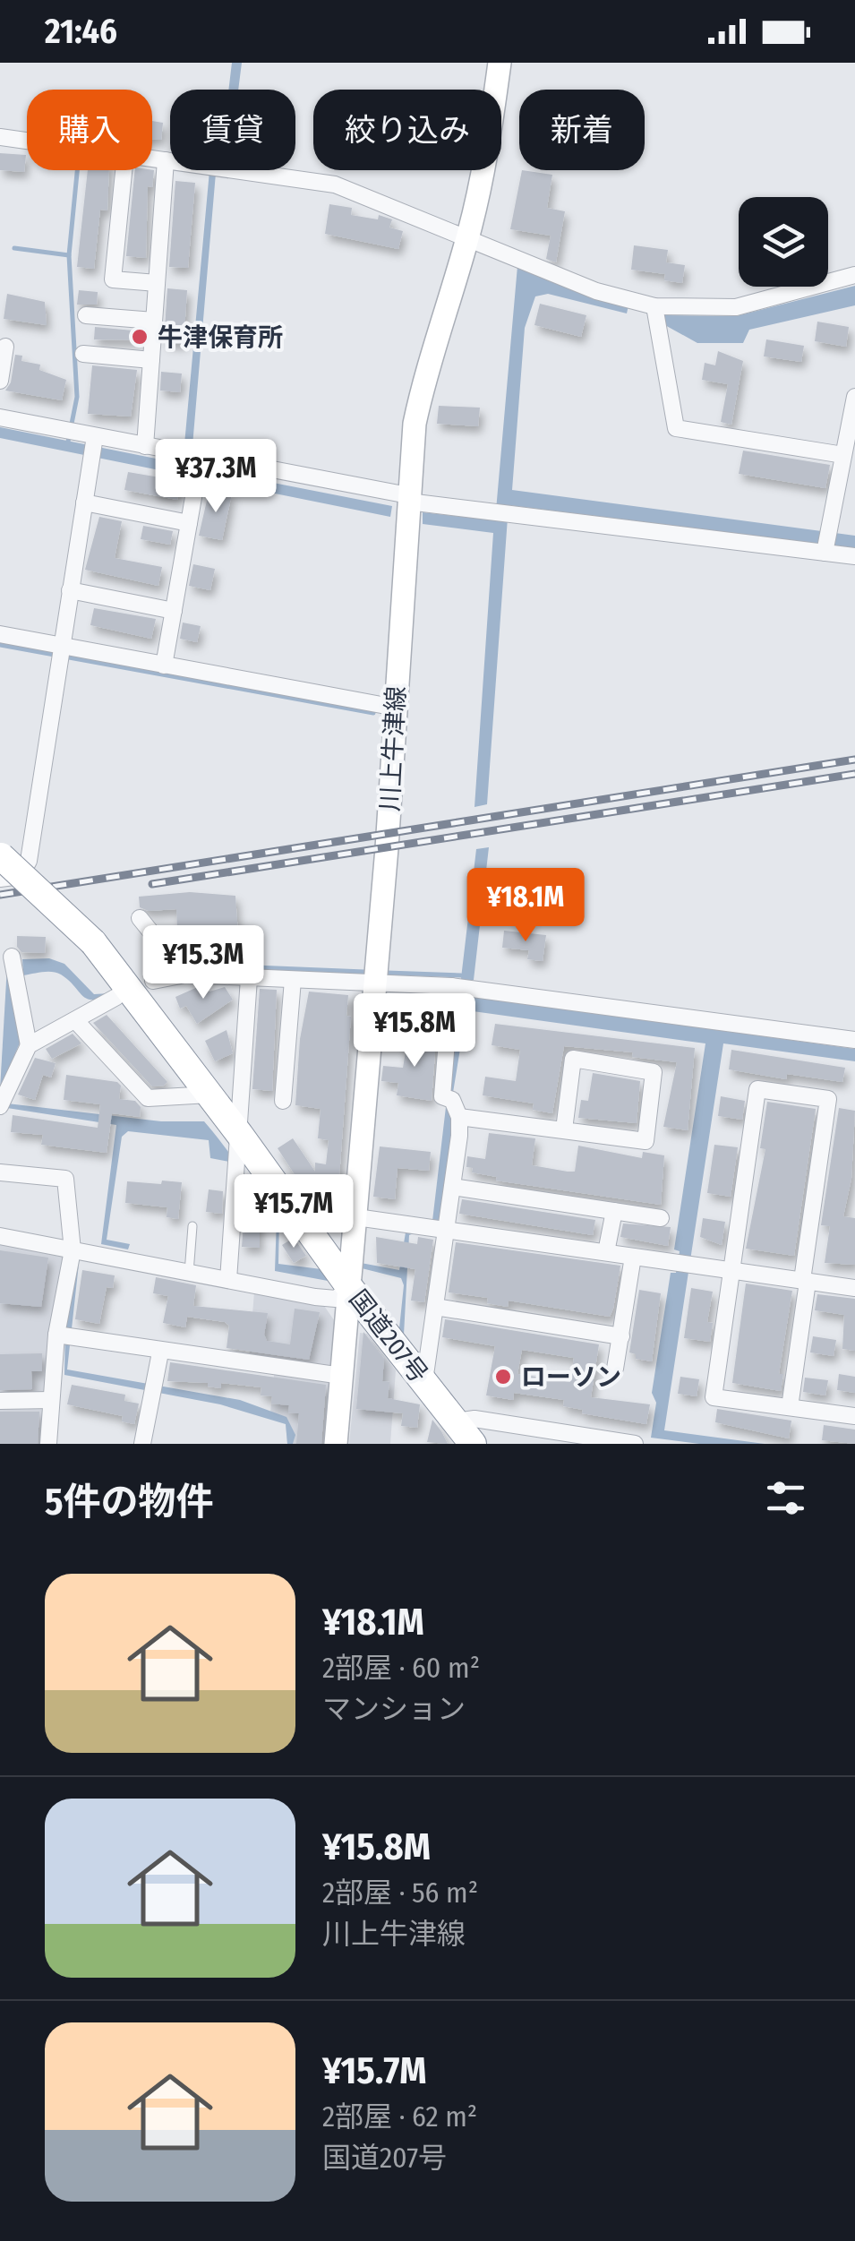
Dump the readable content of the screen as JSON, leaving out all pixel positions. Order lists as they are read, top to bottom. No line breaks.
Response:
{"streets":{"highway":["国道207号"],"main road":["川上牛津線"]},"crossings":[["川上牛津線","国道207号"]],"places":["牛津保育所","ローソン"],"page":{"status":"21:46","chip":["購入","賃貸","絞り込み","新着"],"price":["¥37.3M","¥18.1M","¥15.3M","¥15.8M","¥15.7M"],"heading":"5件の物件","list":[{"name":"¥18.1M","note":"2部屋 · 60 m² · マンション"},{"name":"¥15.8M","note":"2部屋 · 56 m² · 川上牛津線"},{"name":"¥15.7M","note":"2部屋 · 62 m² · 国道207号"}]}}
